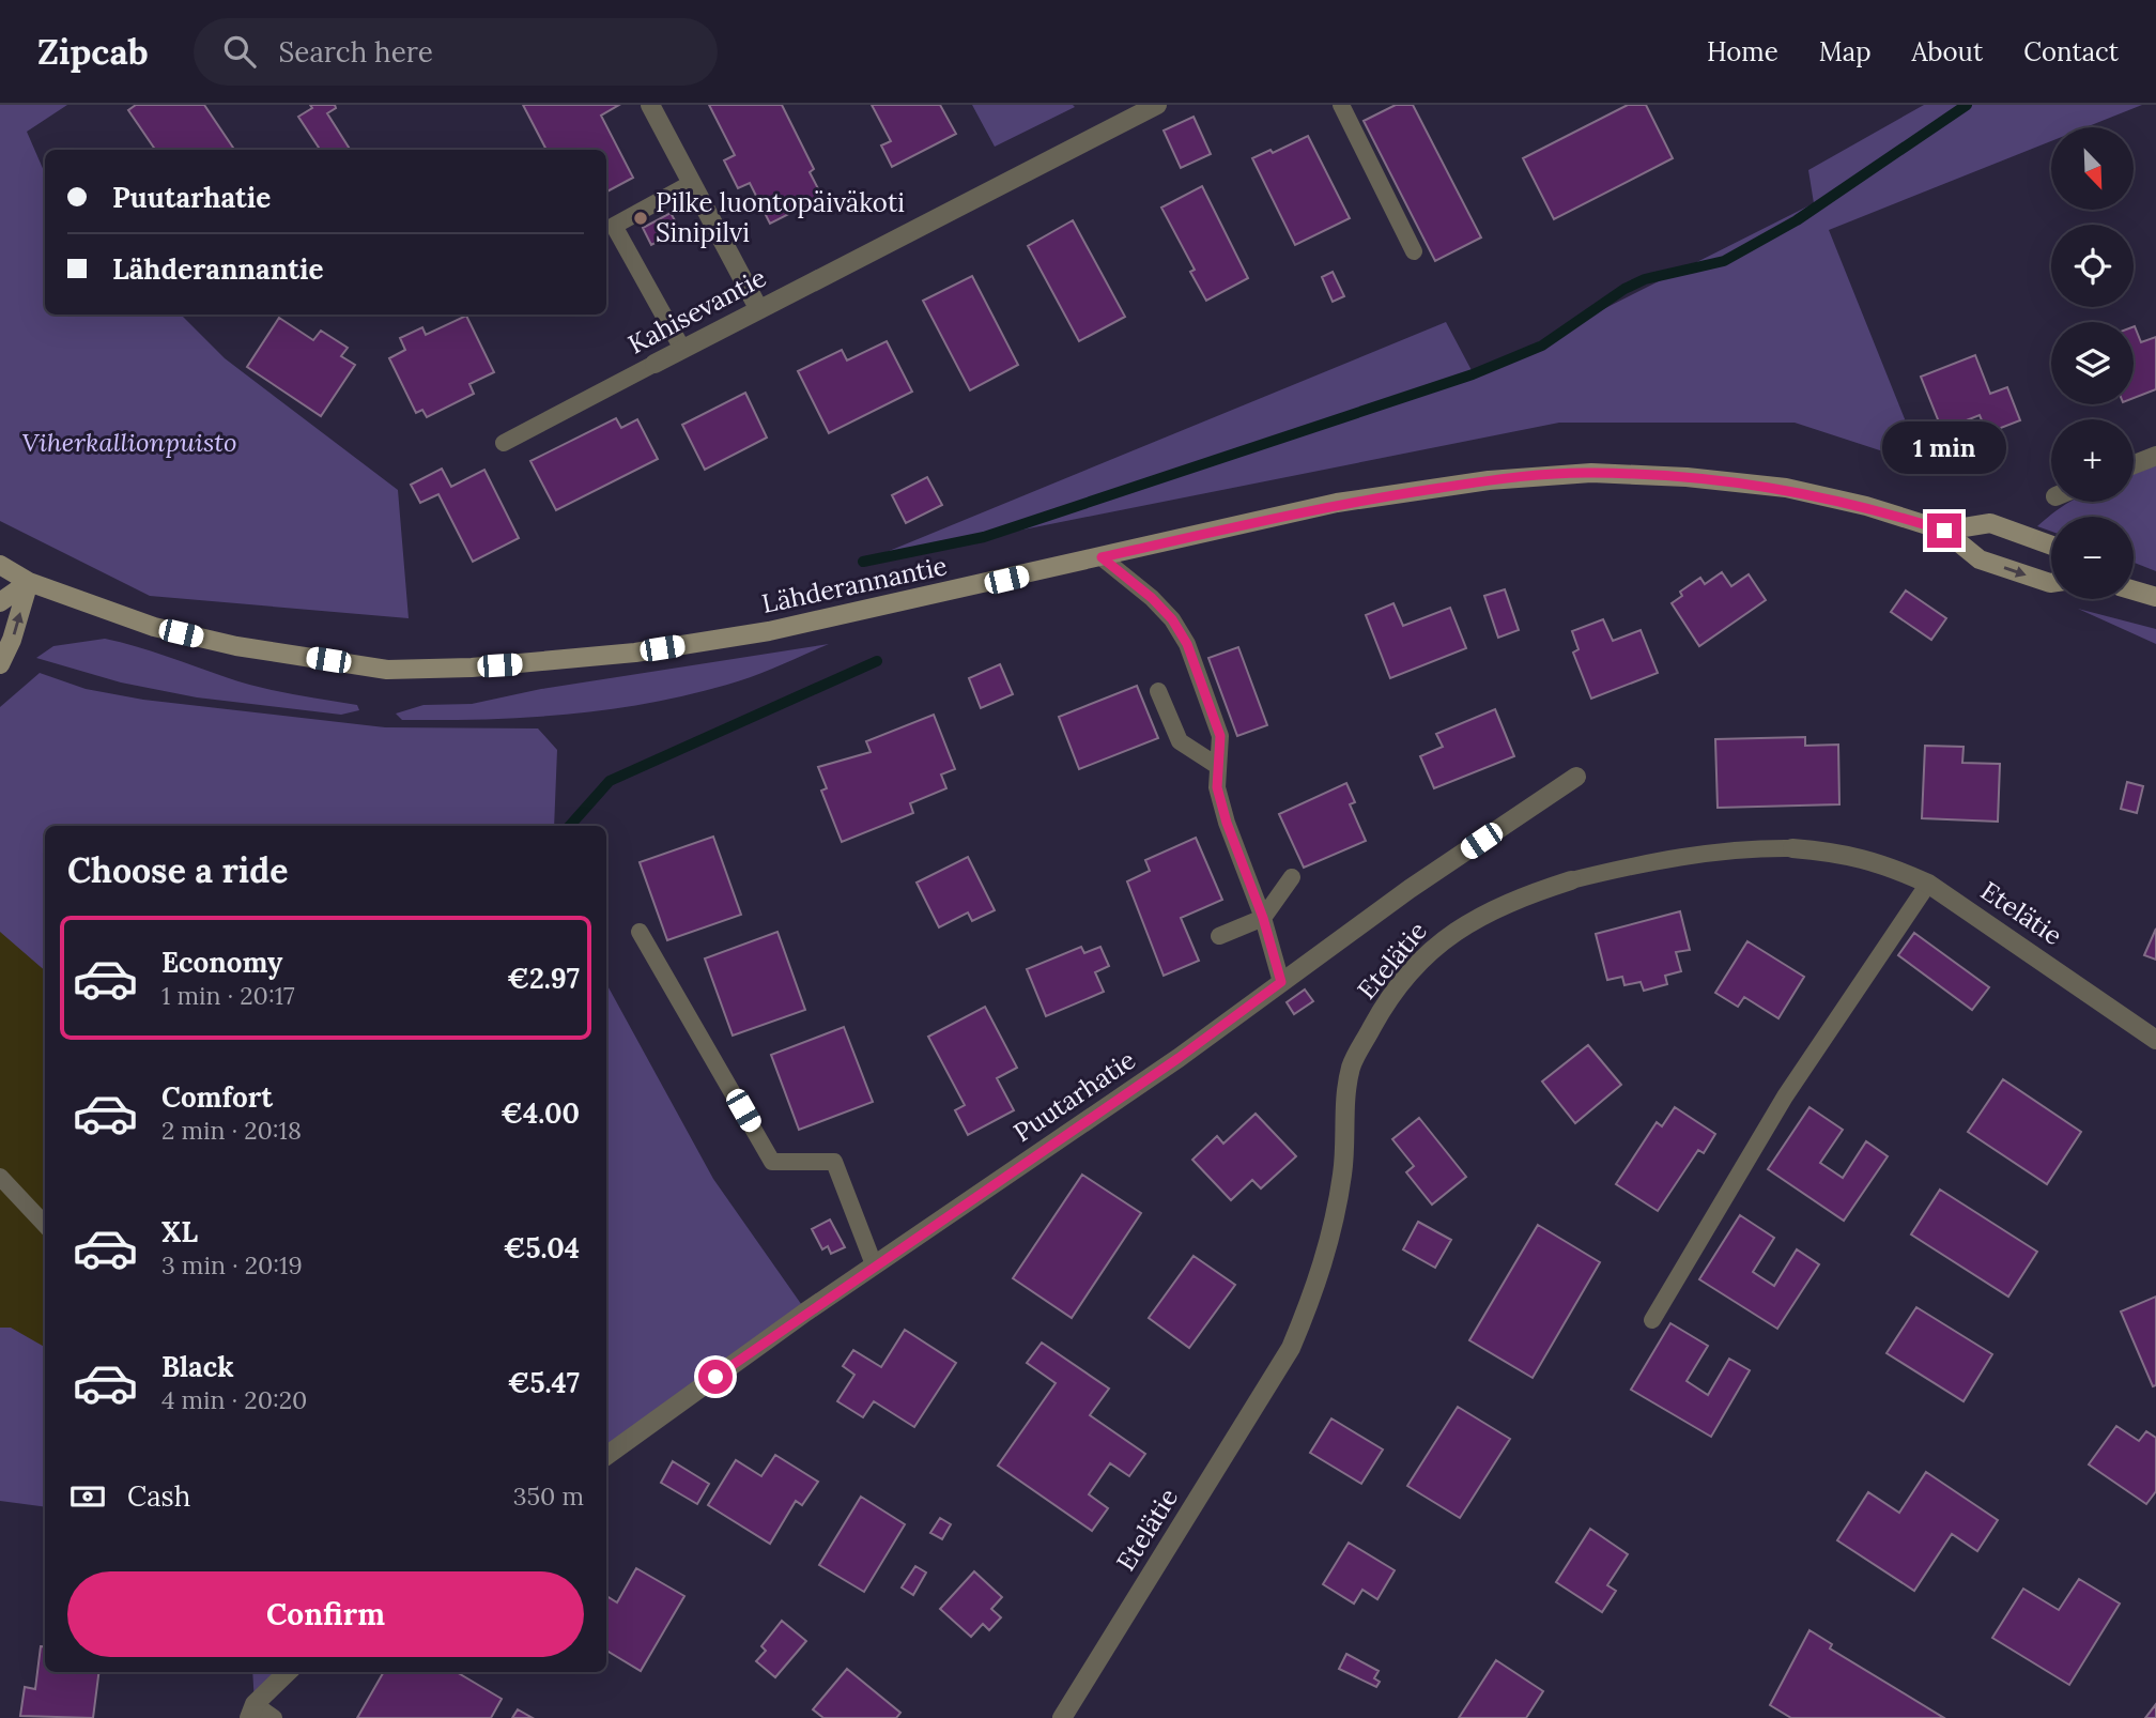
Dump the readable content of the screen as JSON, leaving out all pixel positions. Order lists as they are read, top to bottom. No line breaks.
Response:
{"streets":{"main road":["Lähderannantie"],"street":["Kahisevantie","Etelätie","Puutarhatie"]},"parks":["Viherkallionpuisto"],"places":["Pilke luontopäiväkoti Sinipilvi"],"north":"bottom right","page":{"header":"Zipcab","search":"Search here","nav":["Home","Map","About","Contact"],"map_buttons":["+","−"],"banner":["Puutarhatie","Lähderannantie"],"bubble":"1 min","heading":"Choose a ride","list":[{"name":"Economy","note":"1 min · 20:17","value":"€2.97"},{"name":"Comfort","note":"2 min · 20:18","value":"€4.00"},{"name":"XL","note":"3 min · 20:19","value":"€5.04"},{"name":"Black","note":"4 min · 20:20","value":"€5.47"}],"pay":["Cash","350 m"],"buttons":"Confirm"}}
